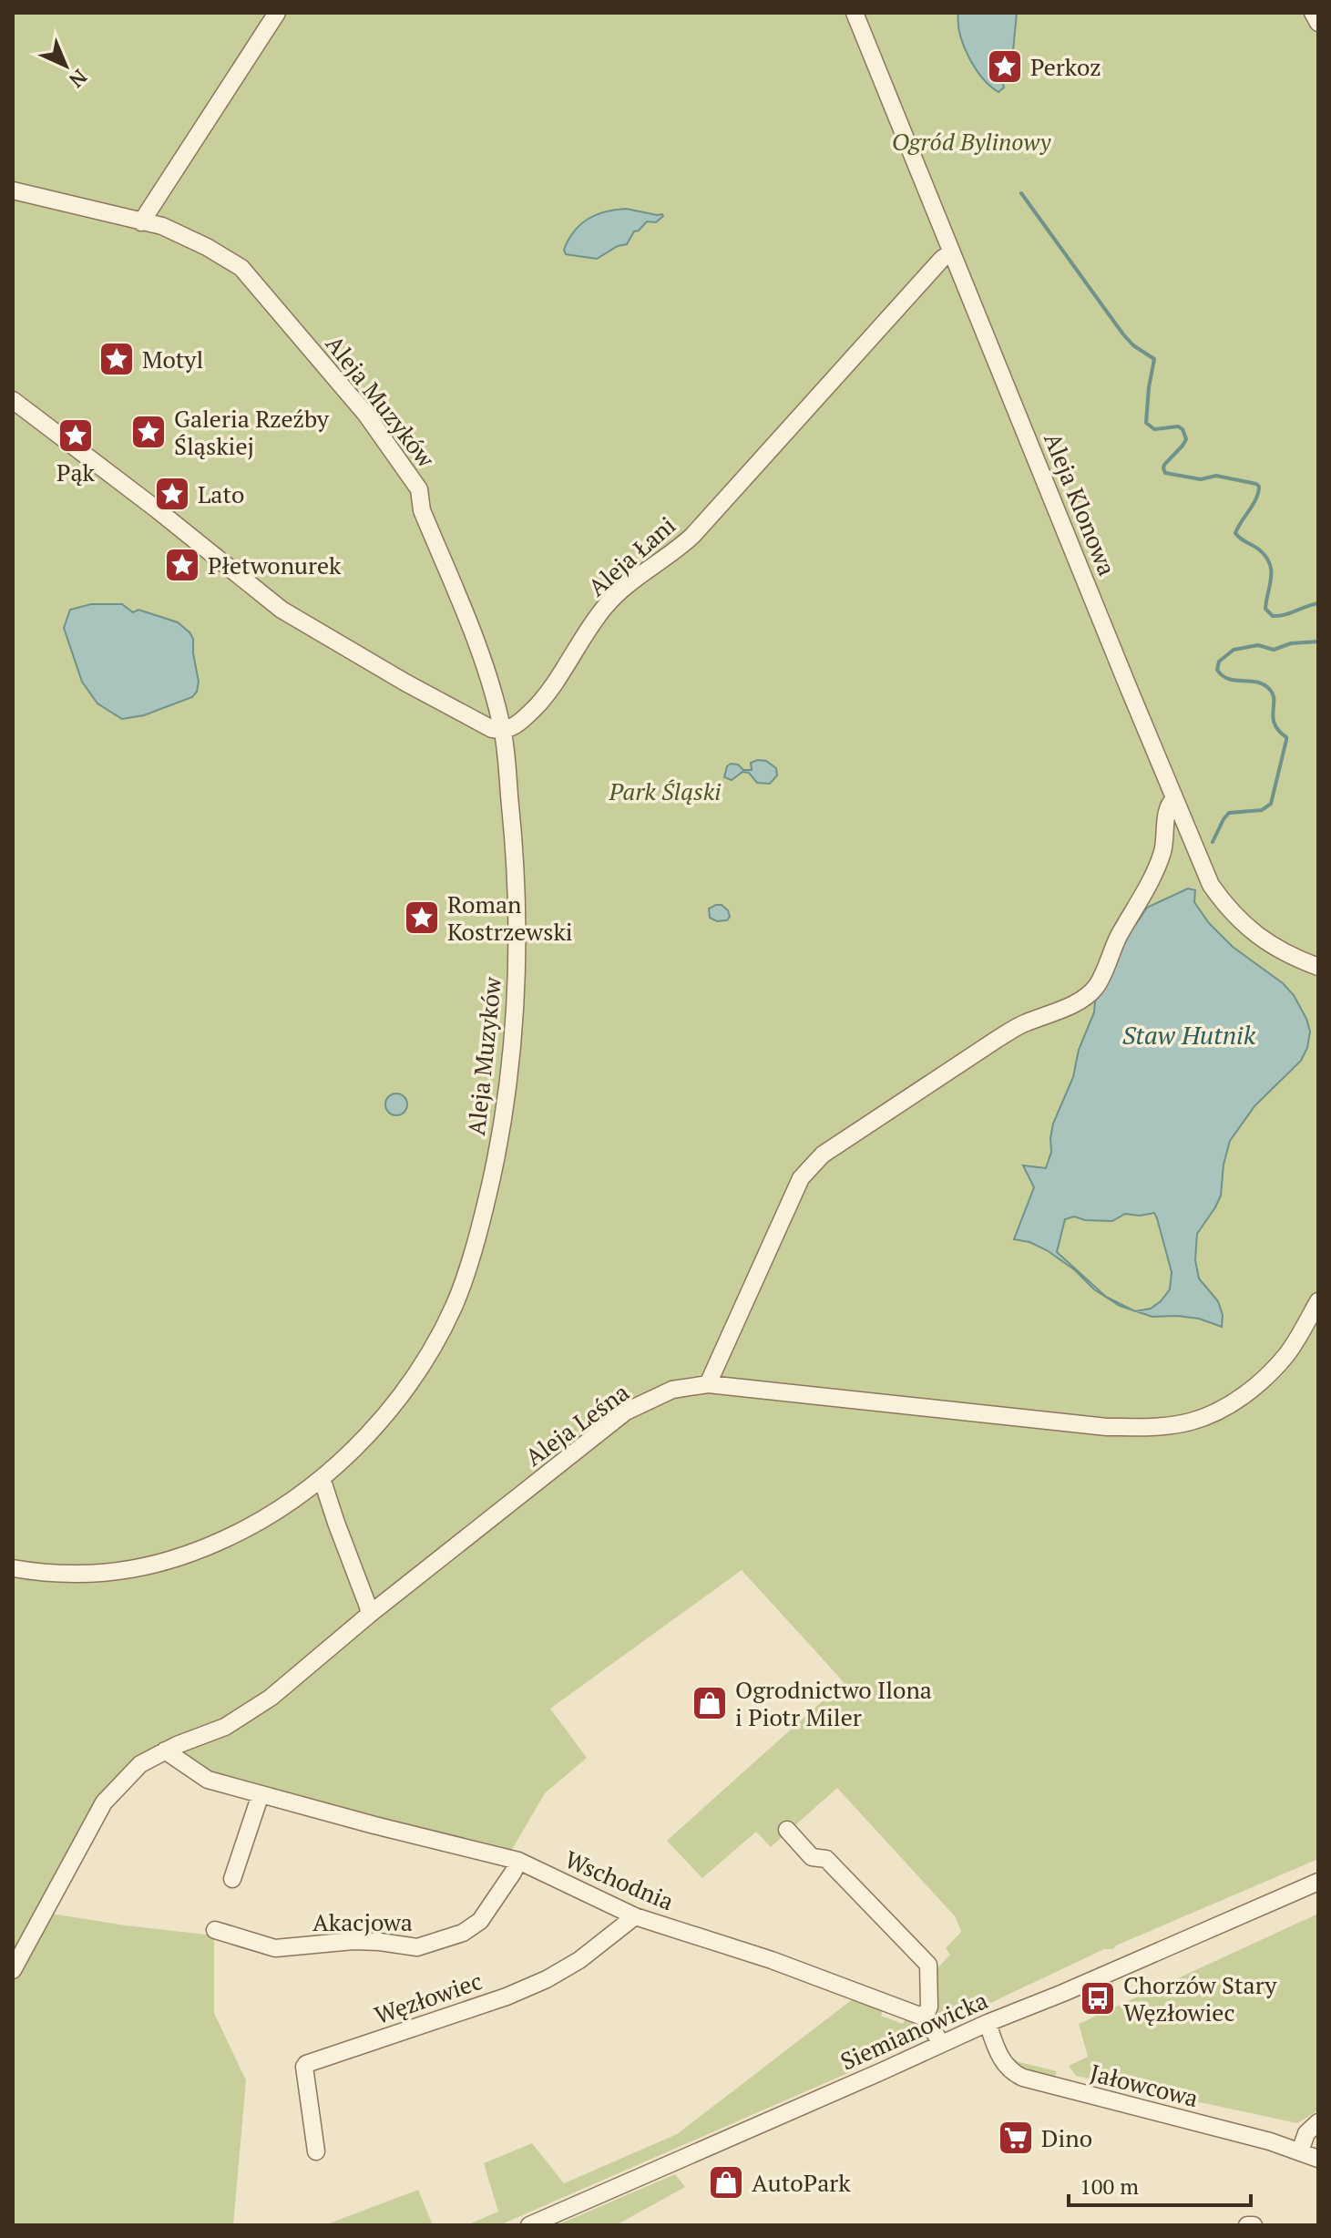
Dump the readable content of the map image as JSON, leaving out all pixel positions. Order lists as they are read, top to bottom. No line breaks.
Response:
{"streets":{"street":["Aleja Muzyków","Aleja Klonowa","Aleja Łani","Aleja Leśna","Wschodnia","Akacjowa","Węzłowiec","Siemianowicka","Jałowcowa"]},"crossings":[["Aleja Muzyków","Aleja Łani"],["Aleja Klonowa","Aleja Łani"],["Aleja Leśna","Wschodnia"],["Wschodnia","Akacjowa"],["Wschodnia","Węzłowiec"],["Siemianowicka","Jałowcowa"]],"water":["Staw Hutnik"],"parks":["Ogród Bylinowy","Park Śląski"],"places":{"place":["Perkoz","Motyl","Galeria Rzeźby Śląskiej","Pąk","Lato","Płetwonurek","Roman Kostrzewski"],"shop":["Ogrodnictwo Ilona i Piotr Miler","AutoPark"],"bus stop":["Chorzów Stary Węzłowiec"],"supermarket":["Dino"]},"scale_bar":"100 m","north":"bottom right"}
